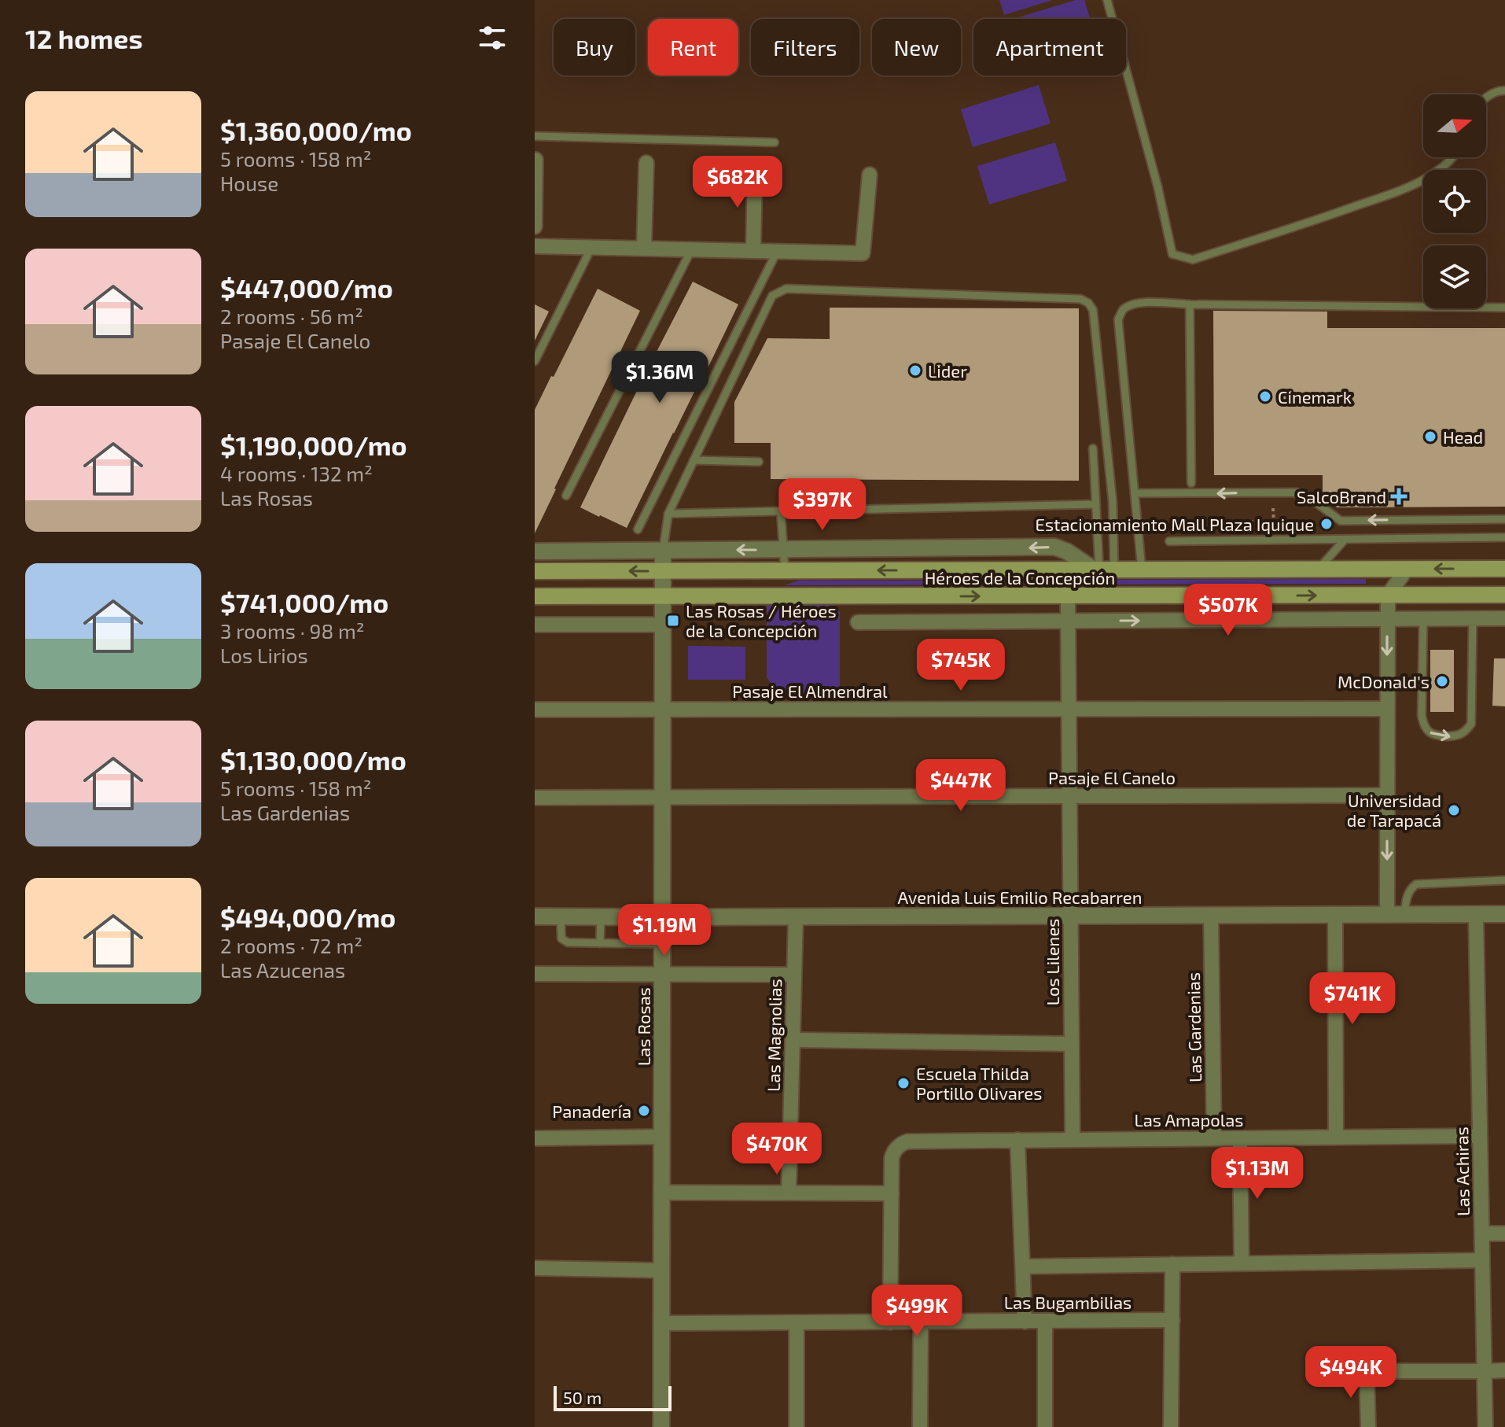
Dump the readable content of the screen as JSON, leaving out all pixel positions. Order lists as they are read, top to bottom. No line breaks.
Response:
{"streets":{"main road":["Héroes de la Concepción"],"street":["Pasaje El Almendral","Pasaje El Canelo","Avenida Luis Emilio Recabarren","Los Lilenes","Las Rosas","Las Gardenias","Las Magnolias","Las Amapolas","Las Achiras","Las Bugambilias"]},"crossings":[["Héroes de la Concepción","Los Lilenes"],["Héroes de la Concepción","Las Rosas"],["Pasaje El Almendral","Los Lilenes"],["Pasaje El Almendral","Las Rosas"],["Pasaje El Canelo","Los Lilenes"],["Pasaje El Canelo","Las Rosas"],["Avenida Luis Emilio Recabarren","Los Lilenes"],["Avenida Luis Emilio Recabarren","Las Rosas"],["Avenida Luis Emilio Recabarren","Las Gardenias"],["Avenida Luis Emilio Recabarren","Las Magnolias"],["Avenida Luis Emilio Recabarren","Las Achiras"],["Los Lilenes","Las Amapolas"],["Las Rosas","Las Bugambilias"],["Las Gardenias","Las Amapolas"],["Las Amapolas","Las Achiras"],["Las Achiras","Las Bugambilias"]],"places":{"other":["Lider","Cinemark","Head","Estacionamiento Mall Plaza Iquique","McDonald's","Universidad de Tarapacá","Escuela Thilda Portillo Olivares","Panadería"],"health":["SalcoBrand"],"transit":["Las Rosas / Héroes de la Concepción"]},"scale_bar":"50 m","north":"right","page":{"heading":"12 homes","chip":["Buy","Rent","Filters","New","Apartment"],"list":[{"name":"$1,360,000/mo","note":"5 rooms · 158 m² · House"},{"name":"$447,000/mo","note":"2 rooms · 56 m² · Pasaje El Canelo"},{"name":"$1,190,000/mo","note":"4 rooms · 132 m² · Las Rosas"},{"name":"$741,000/mo","note":"3 rooms · 98 m² · Los Lirios"},{"name":"$1,130,000/mo","note":"5 rooms · 158 m² · Las Gardenias"},{"name":"$494,000/mo","note":"2 rooms · 72 m² · Las Azucenas"}],"price":["$682K","$1.36M","$397K","$507K","$745K","$447K","$1.19M","$741K","$470K","$1.13M","$499K","$494K"],"scale":"50 m"}}
